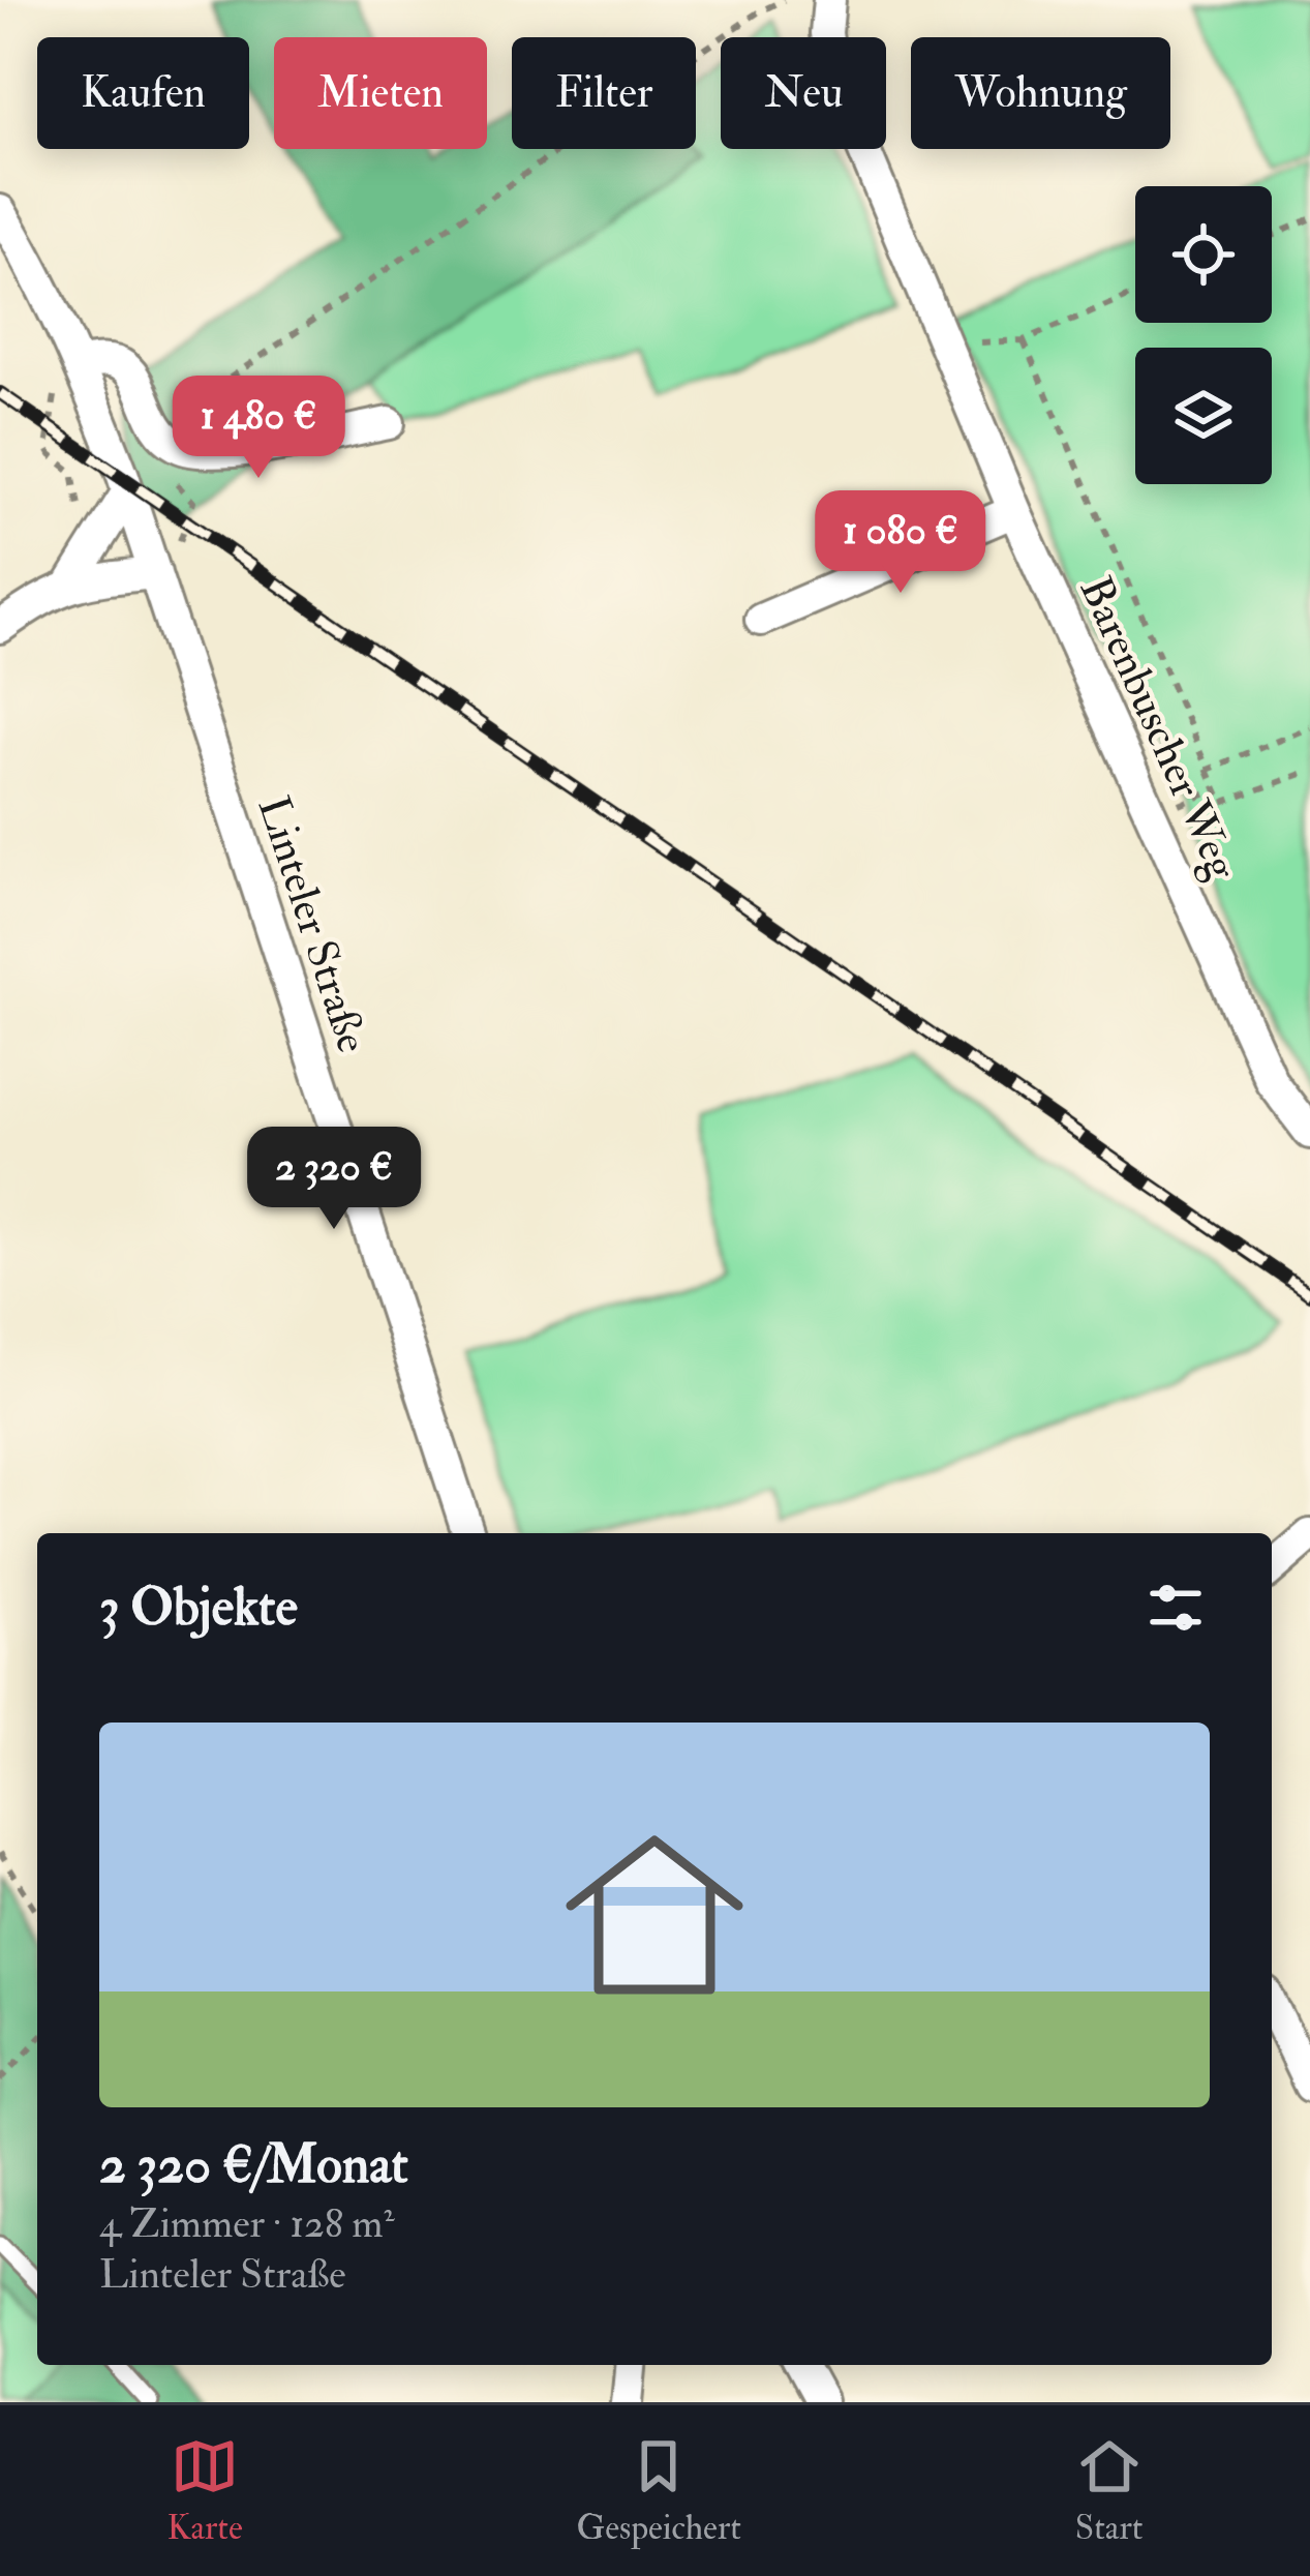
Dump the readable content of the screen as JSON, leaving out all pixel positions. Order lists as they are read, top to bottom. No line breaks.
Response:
{"streets":{"street":["Barenbuscher Weg","Linteler Straße"]},"page":{"chip":["Kaufen","Mieten","Filter","Neu","Wohnung"],"price":["1 480 €","1 080 €","2 320 €"],"heading":"3 Objekte","list":[{"name":"2 320 €/Monat","note":"4 Zimmer · 128 m² · Linteler Straße"}],"tabs":["Karte","Gespeichert","Start"]}}
